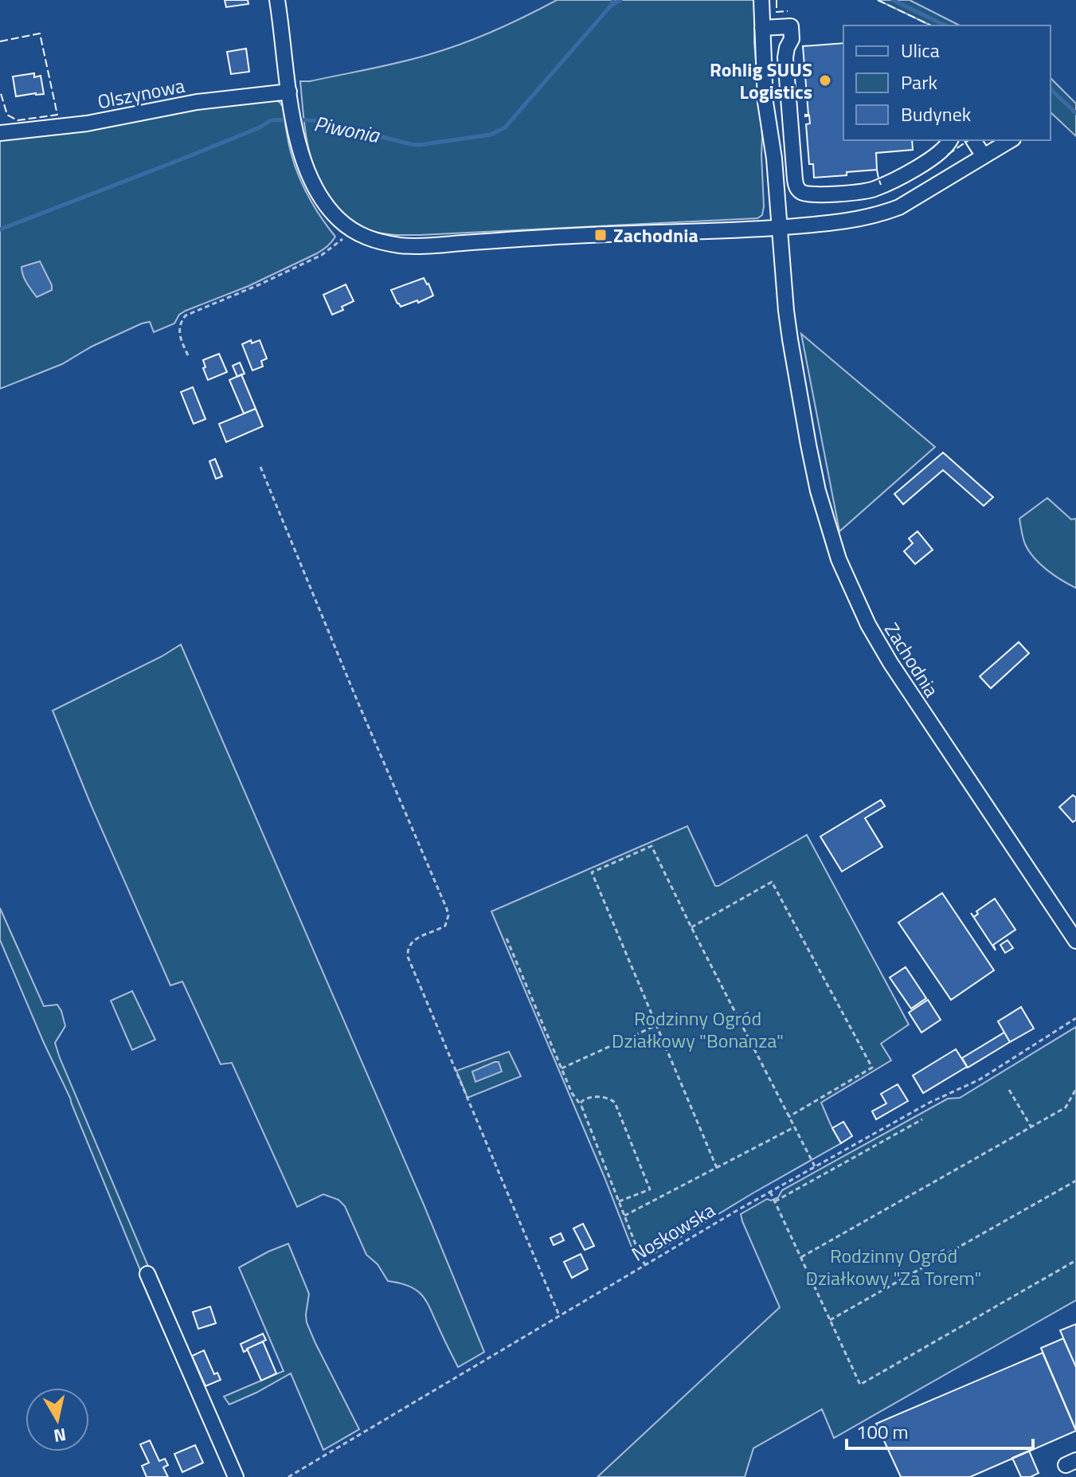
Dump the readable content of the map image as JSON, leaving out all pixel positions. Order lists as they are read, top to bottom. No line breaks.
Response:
{"streets":{"street":["Olszynowa","Zachodnia"],"path":["Noskowska"]},"water":["Piwonia"],"parks":["Rodzinny Ogród Działkowy \"Bonanza\"","Rodzinny Ogród Działkowy \"Za Torem\""],"places":{"other":["Rohlig SUUS Logistics"],"transit":["Zachodnia"]},"legend":["Ulica","Park","Budynek"],"scale_bar":"100 m","north":"bottom"}
